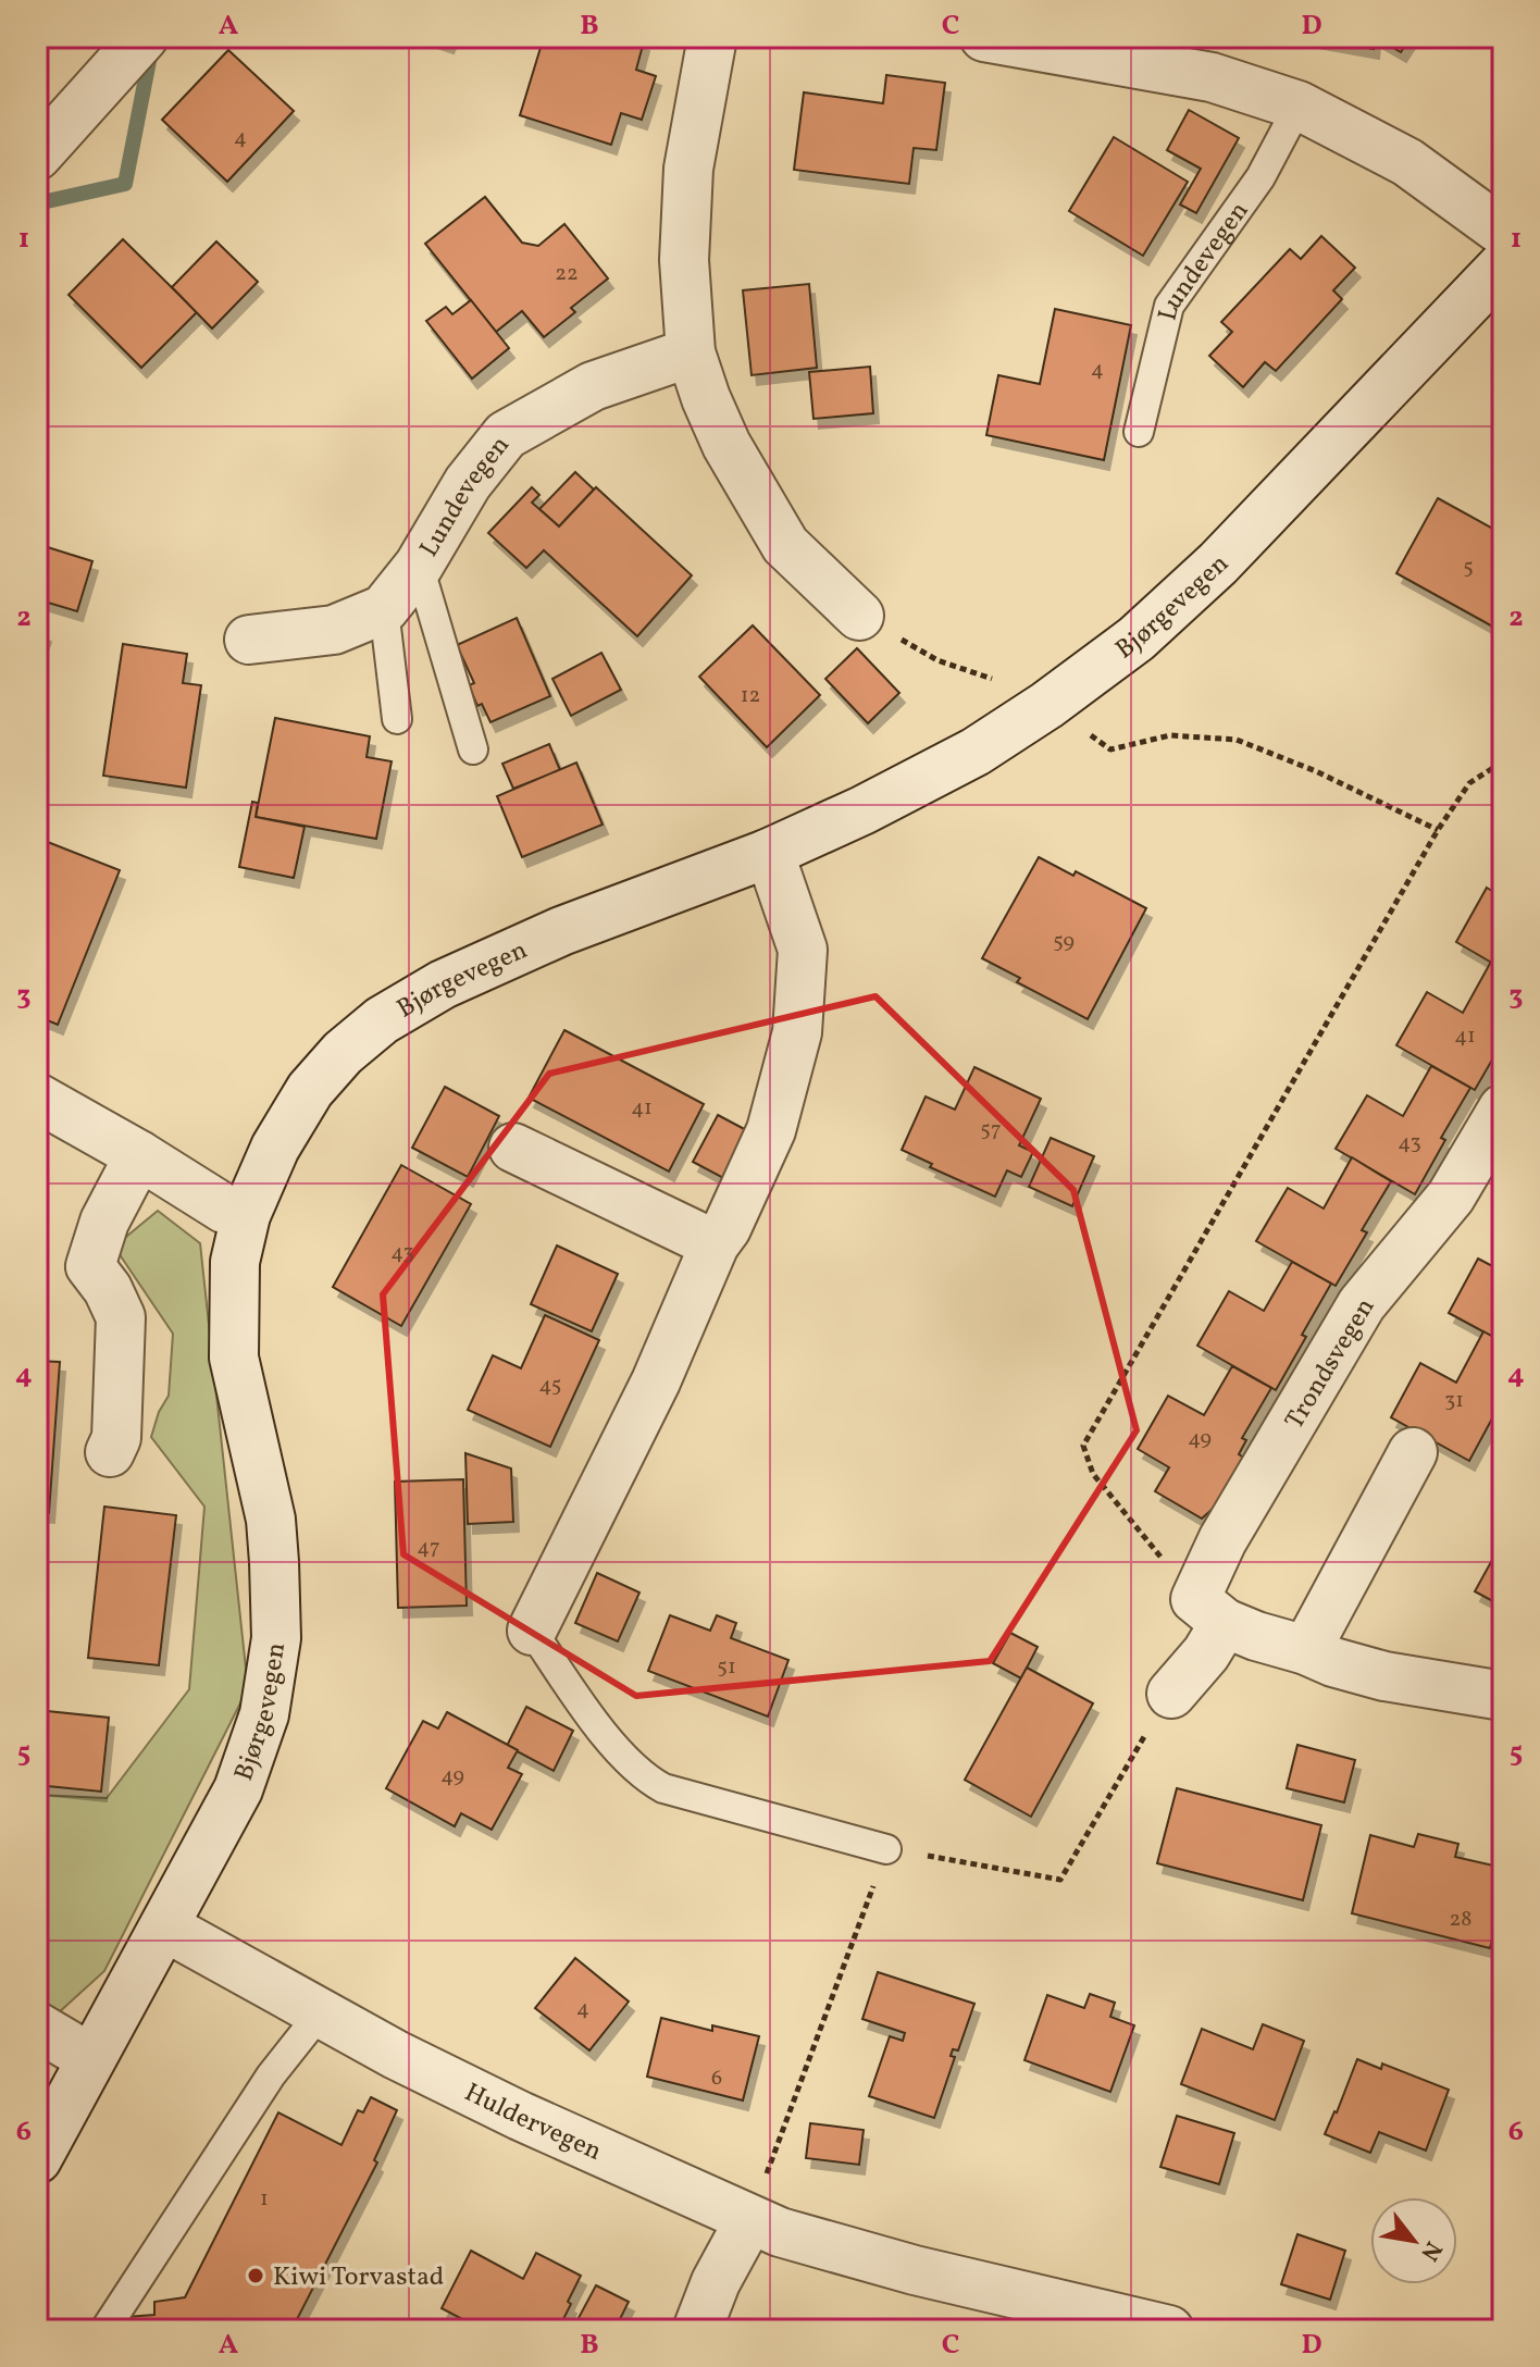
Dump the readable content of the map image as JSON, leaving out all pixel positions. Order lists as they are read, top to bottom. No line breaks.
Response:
{"streets":{"street":["Lundevegen","Bjørgevegen","Trondsvegen","Huldervegen"]},"crossings":[["Bjørgevegen","Huldervegen"]],"places":["Kiwi Torvastad"],"house_numbers":["4","22","4","5","12","59","41","41","57","43","43","45","31","49","47","51","49","28","4","6","1"],"north":"bottom right","grid":{"columns":["A","B","C","D"],"rows":["1","2","3","4","5","6"]}}
